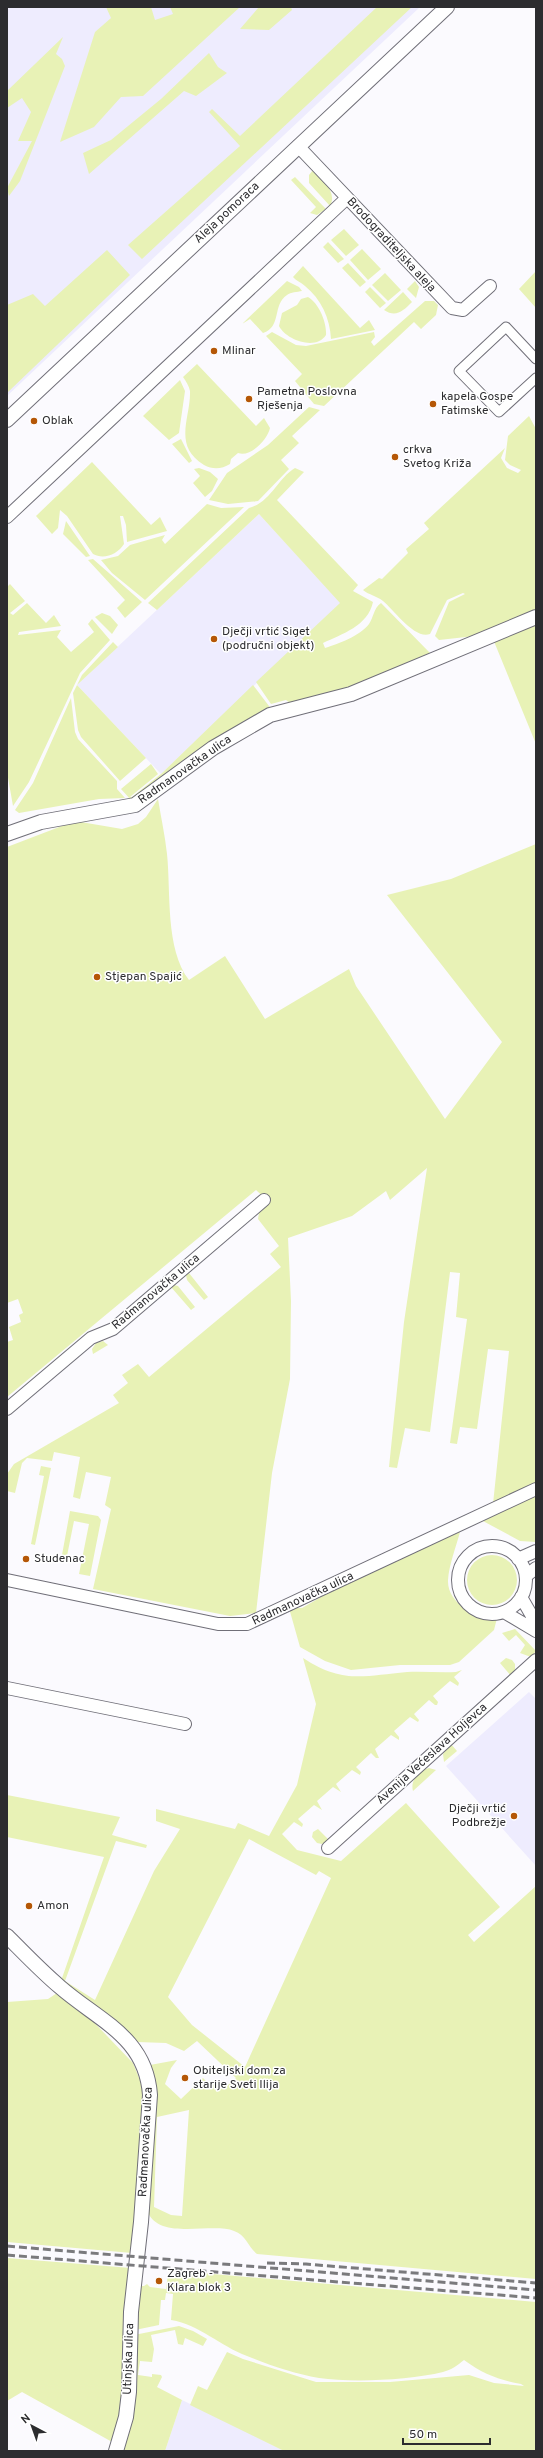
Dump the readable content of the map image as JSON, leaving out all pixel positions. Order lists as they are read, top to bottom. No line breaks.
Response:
{"streets":{"street":["Aleja pomoraca","Brodograditeljska aleja","Radmanovačka ulica","Avenija Većeslava Holjevca","Utinjska ulica"]},"crossings":[["Aleja pomoraca","Brodograditeljska aleja"],["Radmanovačka ulica","Utinjska ulica"]],"places":["Mlinar","Pametna Poslovna Rješenja","kapela Gospe Fatimske","Oblak","crkva Svetog Križa","Dječji vrtić Siget (područni objekt)","Stjepan Spajić","Studenac","Dječji vrtić Podbrežje","Amon","Obiteljski dom za starije Sveti Ilija","Zagreb - Klara blok 3"],"scale_bar":"50 m","north":"top left"}
